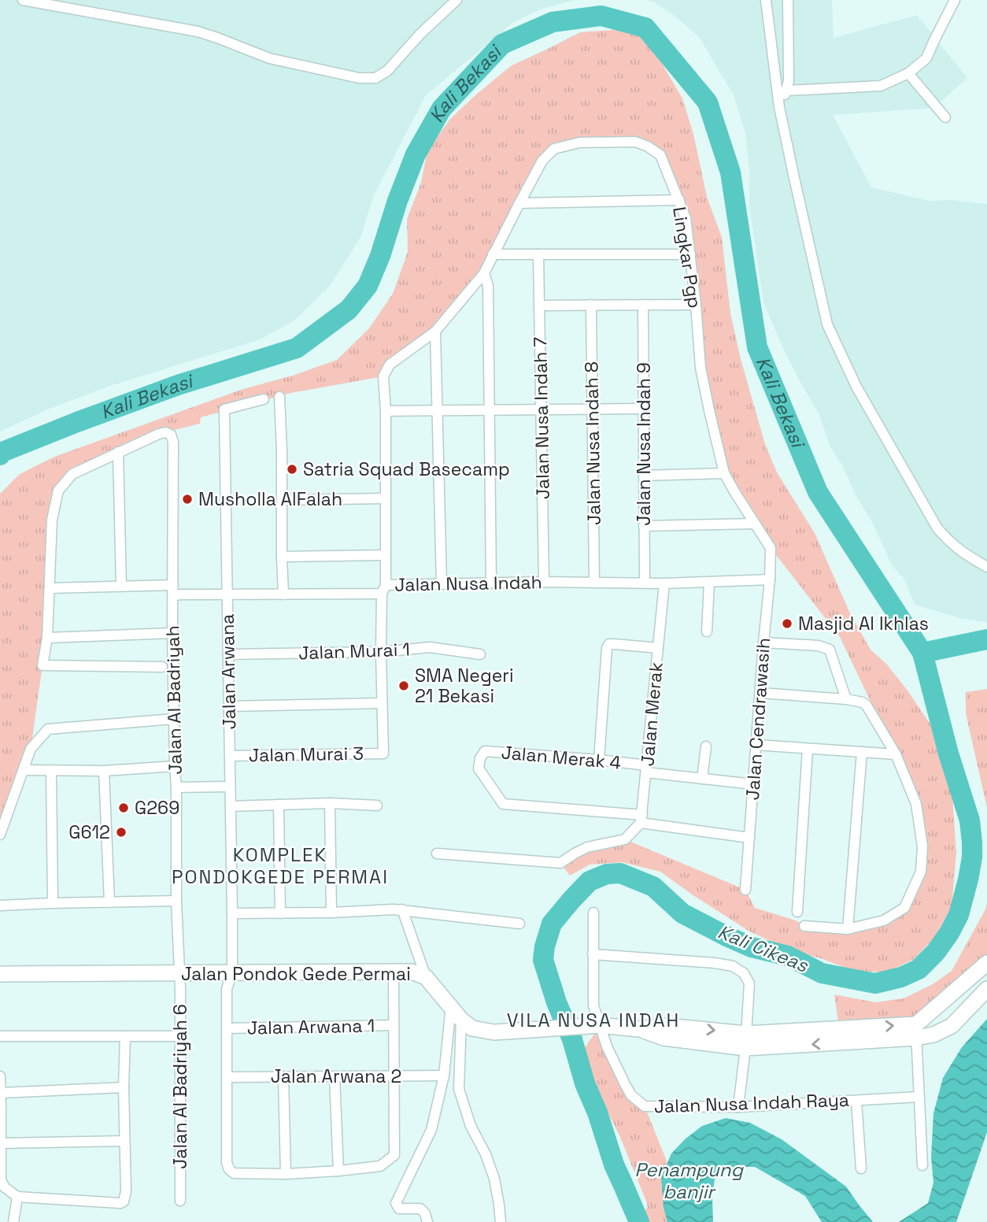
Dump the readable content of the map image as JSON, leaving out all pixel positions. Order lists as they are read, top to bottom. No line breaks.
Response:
{"streets":{"street":["Lingkar Pgp","Jalan Nusa Indah 7","Jalan Nusa Indah 8","Jalan Nusa Indah 9","Jalan Nusa Indah","Jalan Murai 1","Jalan Arwana","Jalan Al Badriyah","Jalan Merak","Jalan Cendrawasih","Jalan Murai 3","Jalan Merak 4","Jalan Pondok Gede Permai","Jalan Arwana 1","Jalan Arwana 2","Jalan Al Badriyah 6","Jalan Nusa Indah Raya"]},"crossings":[["Lingkar Pgp","Jalan Cendrawasih"],["Jalan Nusa Indah 7","Jalan Nusa Indah"],["Jalan Nusa Indah 8","Jalan Nusa Indah"],["Jalan Nusa Indah 9","Jalan Nusa Indah"],["Jalan Nusa Indah","Jalan Arwana"],["Jalan Nusa Indah","Jalan Al Badriyah"],["Jalan Nusa Indah","Jalan Merak"],["Jalan Nusa Indah","Jalan Cendrawasih"],["Jalan Murai 1","Jalan Arwana"],["Jalan Arwana","Jalan Murai 3"],["Jalan Arwana","Jalan Pondok Gede Permai"],["Jalan Arwana","Jalan Arwana 1"],["Jalan Arwana","Jalan Arwana 2"],["Jalan Al Badriyah","Jalan Pondok Gede Permai"],["Jalan Al Badriyah","Jalan Al Badriyah 6"],["Jalan Merak","Jalan Merak 4"],["Jalan Cendrawasih","Jalan Merak 4"],["Jalan Pondok Gede Permai","Jalan Al Badriyah 6"],["Jalan Pondok Gede Permai","Jalan Nusa Indah Raya"]],"districts":["KOMPLEK PONDOKGEDE PERMAI","VILA NUSA INDAH"],"water":["Kali Bekasi","Kali Cikeas","Penampung banjir"],"places":["Satria Squad Basecamp","Musholla AlFalah","Masjid Al Ikhlas","SMA Negeri 21 Bekasi","G269","G612"]}
